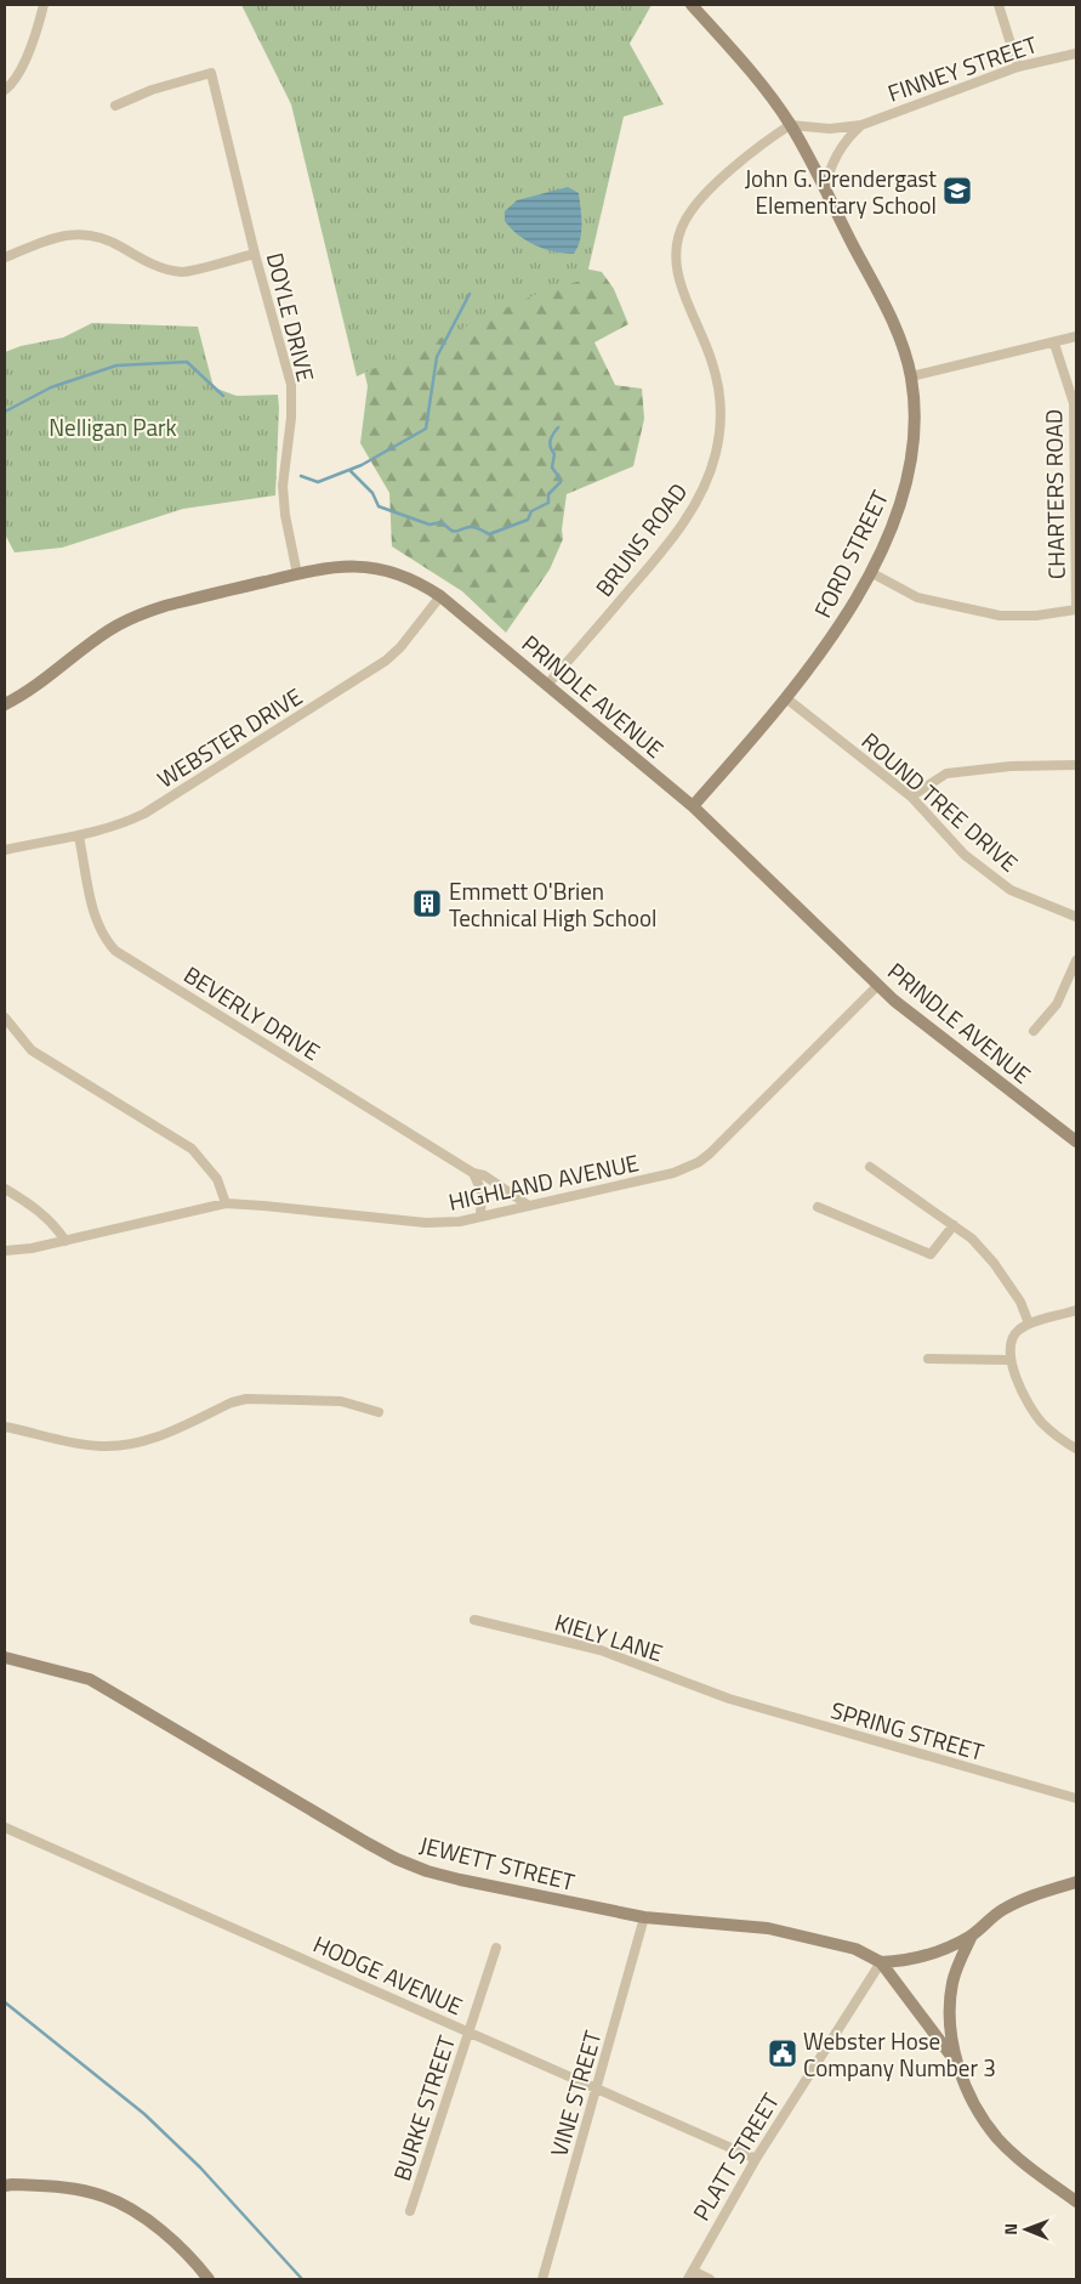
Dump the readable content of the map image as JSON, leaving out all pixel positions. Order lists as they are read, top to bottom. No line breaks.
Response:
{"streets":{"street":["FINNEY STREET","DOYLE DRIVE","CHARTERS ROAD","BRUNS ROAD","FORD STREET","PRINDLE AVENUE","WEBSTER DRIVE","ROUND TREE DRIVE","BEVERLY DRIVE","HIGHLAND AVENUE","KIELY LANE","SPRING STREET","JEWETT STREET","HODGE AVENUE","VINE STREET","BURKE STREET","PLATT STREET"]},"crossings":[["FINNEY STREET","BRUNS ROAD"],["FINNEY STREET","FORD STREET"],["DOYLE DRIVE","PRINDLE AVENUE"],["BRUNS ROAD","FORD STREET"],["BRUNS ROAD","PRINDLE AVENUE"],["FORD STREET","PRINDLE AVENUE"],["FORD STREET","ROUND TREE DRIVE"],["PRINDLE AVENUE","WEBSTER DRIVE"],["PRINDLE AVENUE","HIGHLAND AVENUE"],["WEBSTER DRIVE","BEVERLY DRIVE"],["BEVERLY DRIVE","HIGHLAND AVENUE"],["KIELY LANE","SPRING STREET"],["JEWETT STREET","VINE STREET"],["JEWETT STREET","PLATT STREET"],["HODGE AVENUE","VINE STREET"],["HODGE AVENUE","BURKE STREET"],["HODGE AVENUE","PLATT STREET"]],"parks":["Nelligan Park"],"places":{"school or university":["John G. Prendergast Elementary School"],"building":["Emmett O'Brien Technical High School"],"public building":["Webster Hose Company Number 3"]},"north":"left"}
